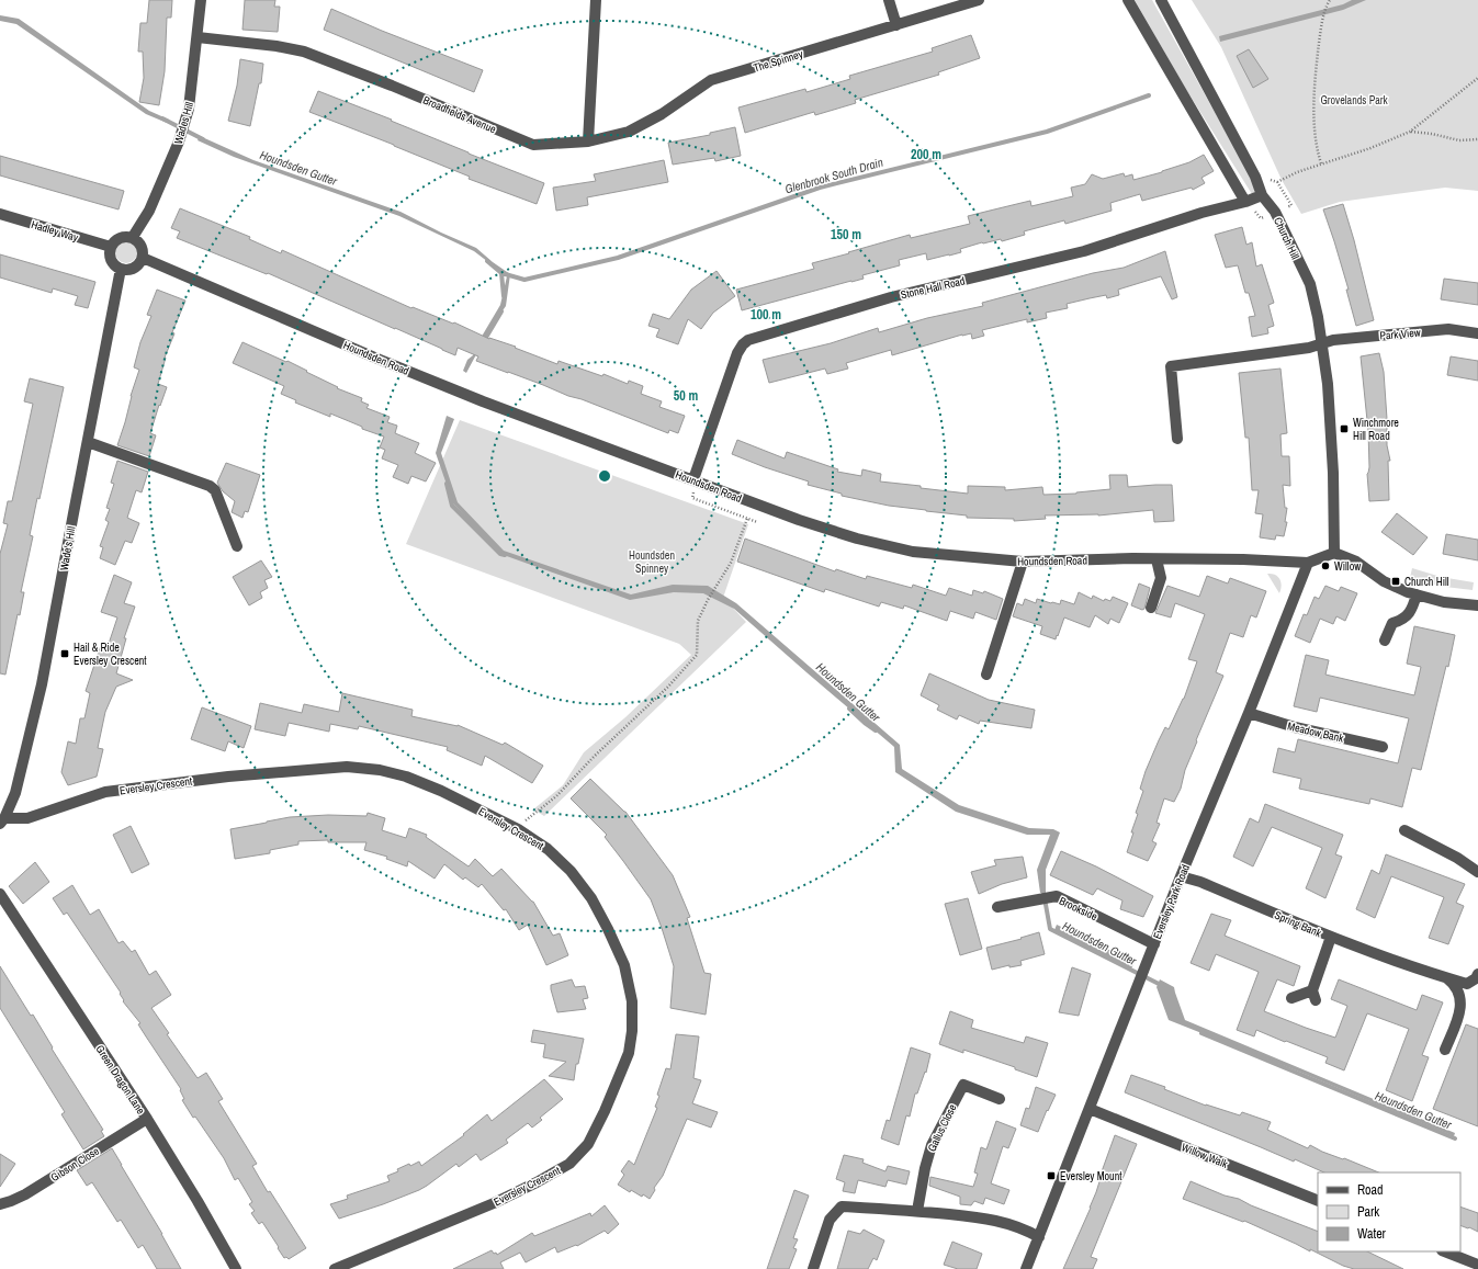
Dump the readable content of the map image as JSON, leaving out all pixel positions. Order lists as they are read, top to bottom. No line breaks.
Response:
{"streets":{"street":["The Spinney","Broadfields Avenue","Wades Hill","Hadley Way","Church Hill","Stone Hall Road","Park View","Houndsden Road","Wade's Hill","Meadow Bank","Eversley Crescent","Eversley Park Road","Brookside","Spring Bank","Green Dragon Lane","Gallus Close","Willow Walk","Gibson Close"]},"crossings":[["The Spinney","Broadfields Avenue"],["Broadfields Avenue","Wades Hill"],["Wades Hill","Hadley Way"],["Wades Hill","Houndsden Road"],["Wades Hill","Wade's Hill"],["Hadley Way","Houndsden Road"],["Hadley Way","Wade's Hill"],["Church Hill","Stone Hall Road"],["Church Hill","Park View"],["Stone Hall Road","Houndsden Road"],["Houndsden Road","Wade's Hill"],["Houndsden Road","Eversley Park Road"],["Wade's Hill","Eversley Crescent"],["Meadow Bank","Eversley Park Road"],["Eversley Park Road","Brookside"],["Eversley Park Road","Spring Bank"],["Eversley Park Road","Willow Walk"],["Green Dragon Lane","Gibson Close"]],"water":["Houndsden Gutter","Glenbrook South Drain"],"parks":["Grovelands Park","Houndsden Spinney"],"places":{"transit":["Winchmore Hill Road","Church Hill","Hail & Ride Eversley Crescent","Eversley Mount"],"other":["Willow"]},"legend":["Road","Park","Water"],"rings":["200 m","150 m","100 m","50 m"]}
